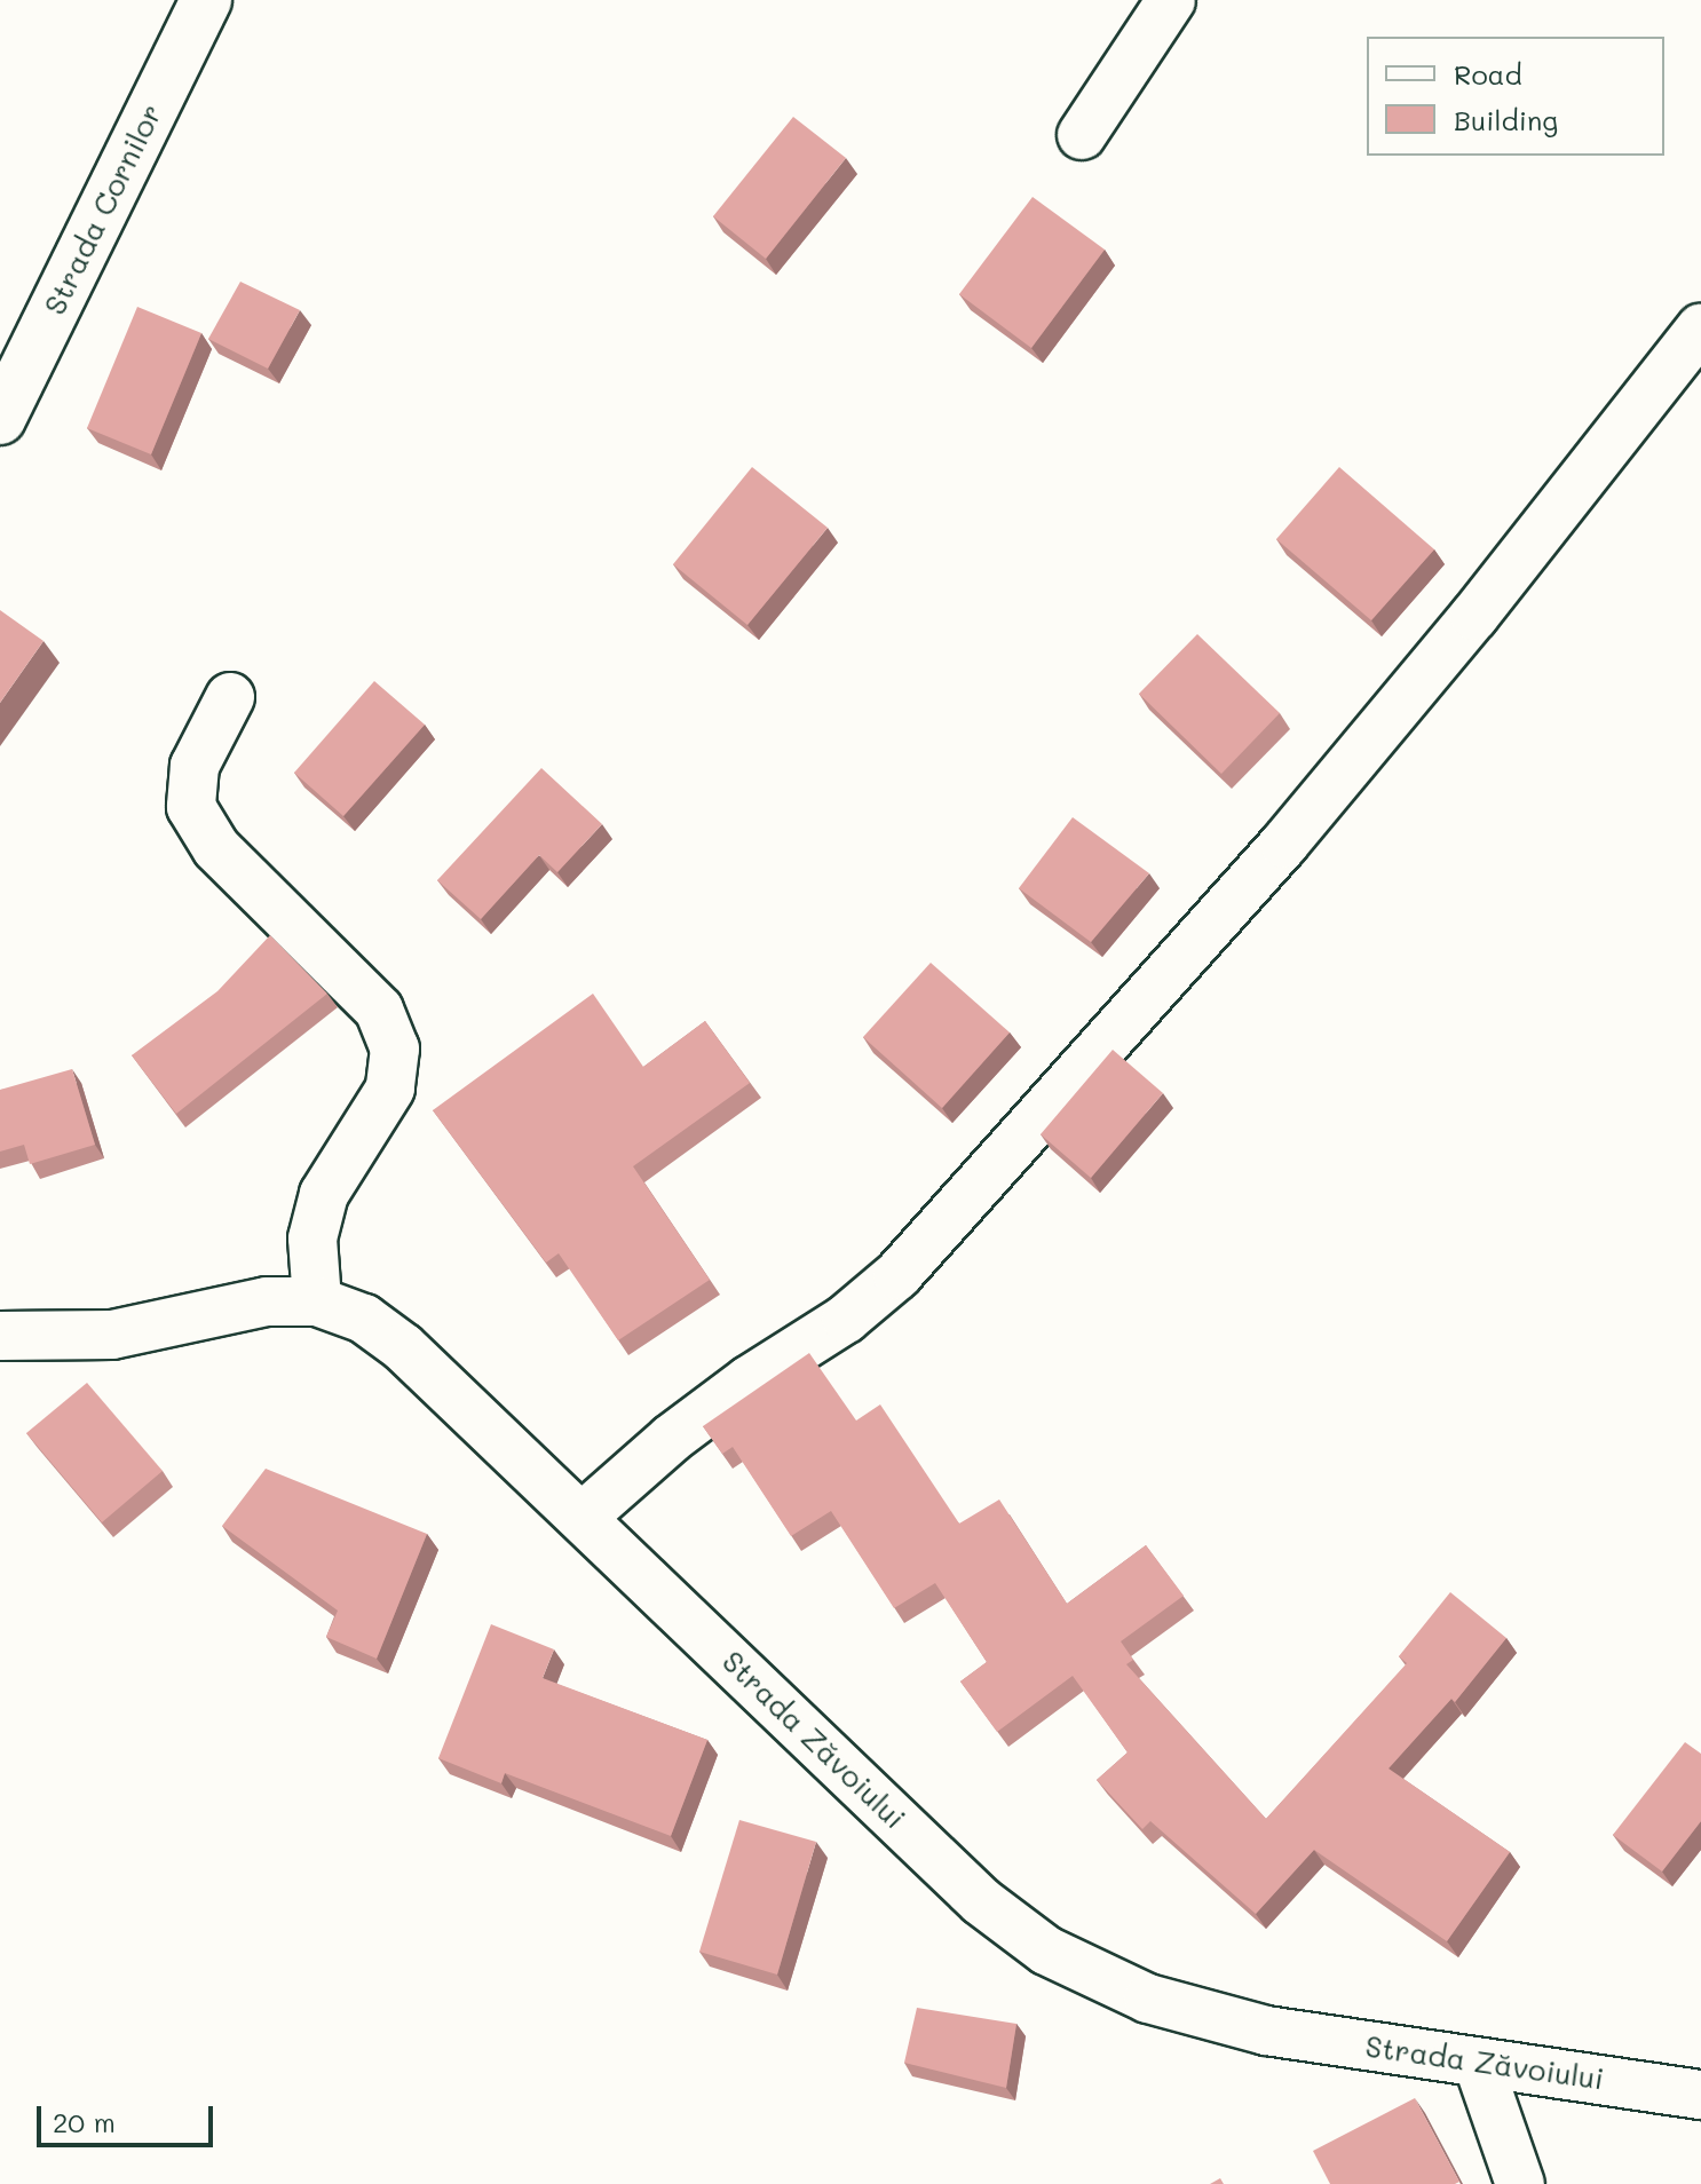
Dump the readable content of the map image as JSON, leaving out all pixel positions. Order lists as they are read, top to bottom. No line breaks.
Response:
{"streets":{"street":["Strada Cornilor","Strada Zăvoiului"]},"legend":["Road","Building"],"scale_bar":"20 m"}
